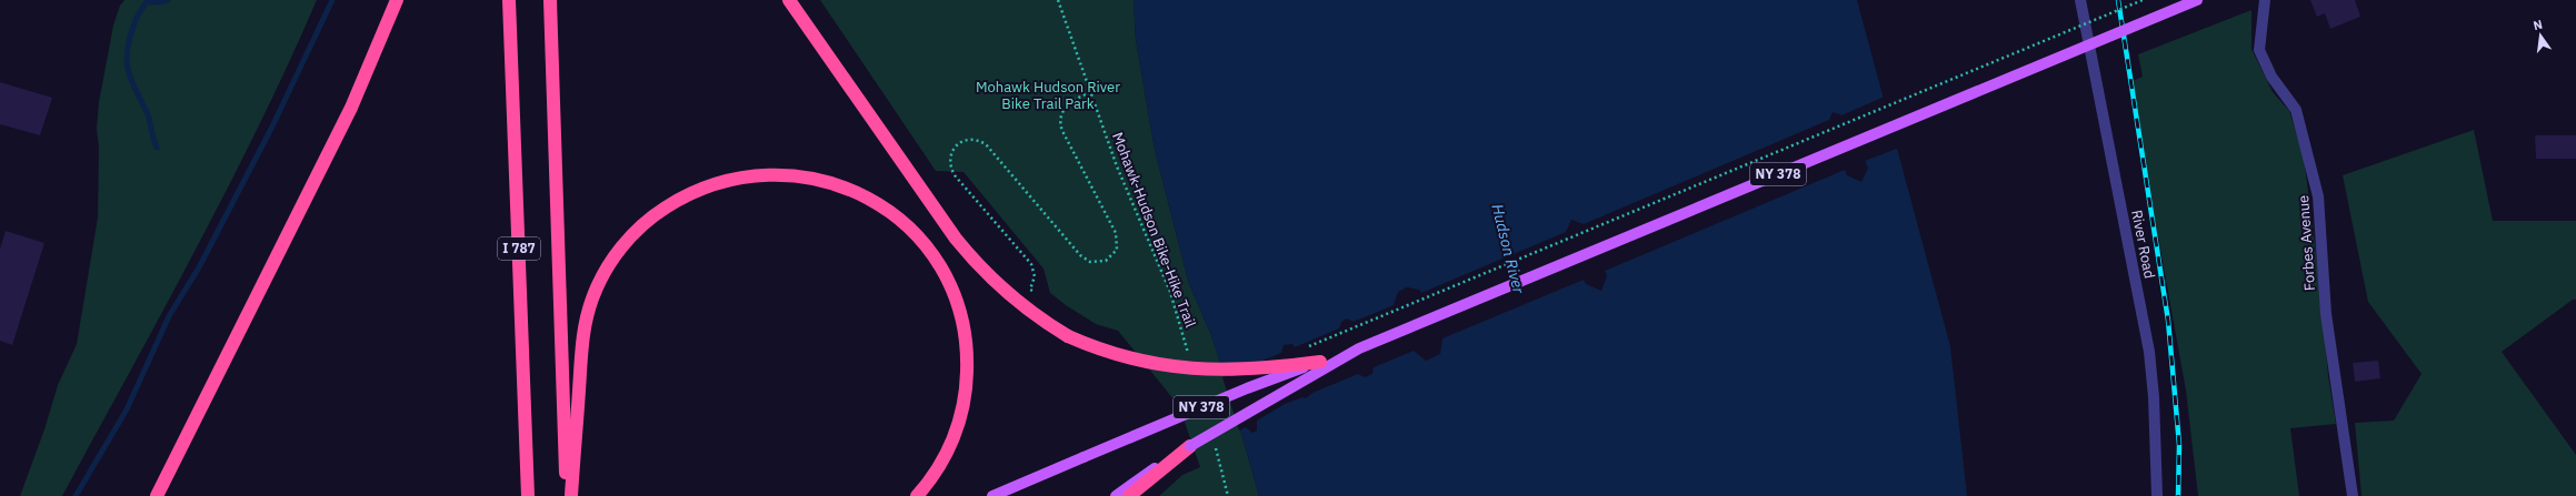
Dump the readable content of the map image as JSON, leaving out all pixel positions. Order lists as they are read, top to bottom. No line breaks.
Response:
{"streets":{"highway":["I 787"],"main road":["NY 378"],"street":["Forbes Avenue","River Road"],"path":["Mohawk-Hudson Bike-Hike Trail"]},"water":["Hudson River"],"parks":["Mohawk Hudson River Bike Trail Park"],"north":"top"}
